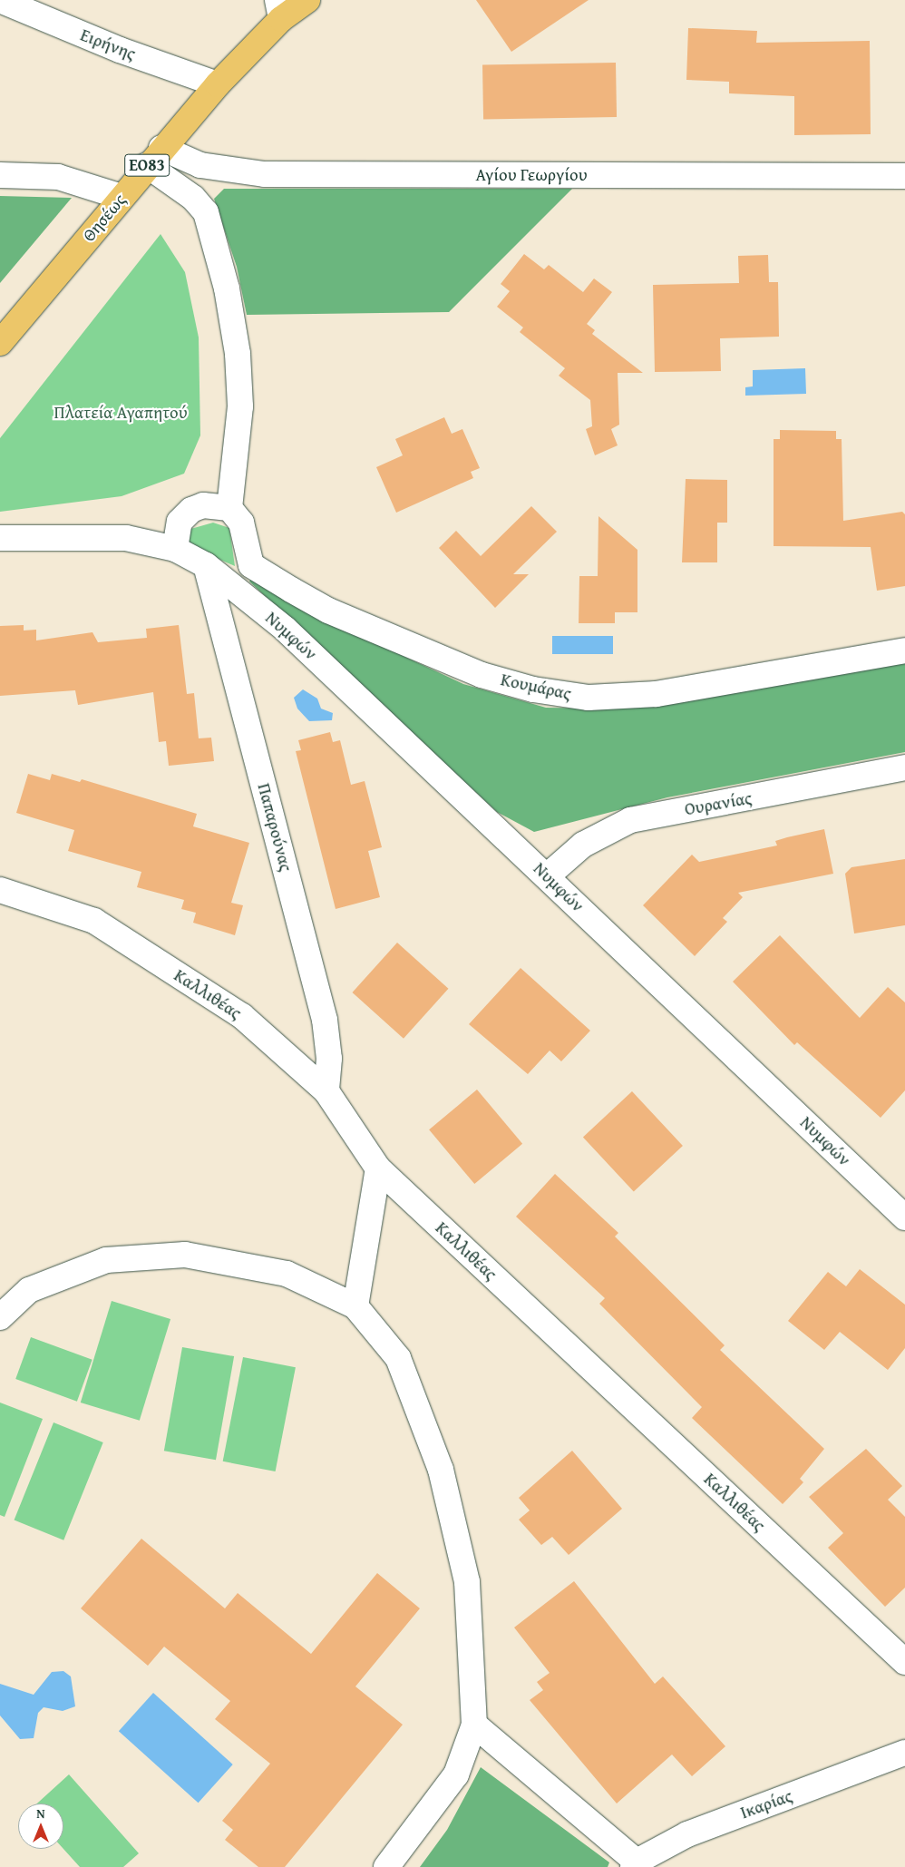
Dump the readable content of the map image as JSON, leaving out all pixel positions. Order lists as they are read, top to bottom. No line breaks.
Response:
{"streets":{"main road":["ΕΟ83","Θησέως"],"street":["Ειρήνης","Αγίου Γεωργίου","Νυμφών","Κουμάρας","Ουρανίας","Παπαρούνας","Καλλιθέας","Ικαρίας"]},"crossings":[["Ειρήνης","Θησέως"],["Αγίου Γεωργίου","Θησέως"],["Νυμφών","Ουρανίας"],["Νυμφών","Παπαρούνας"],["Παπαρούνας","Καλλιθέας"]],"parks":["Πλατεία Αγαπητού"],"north":"top"}
